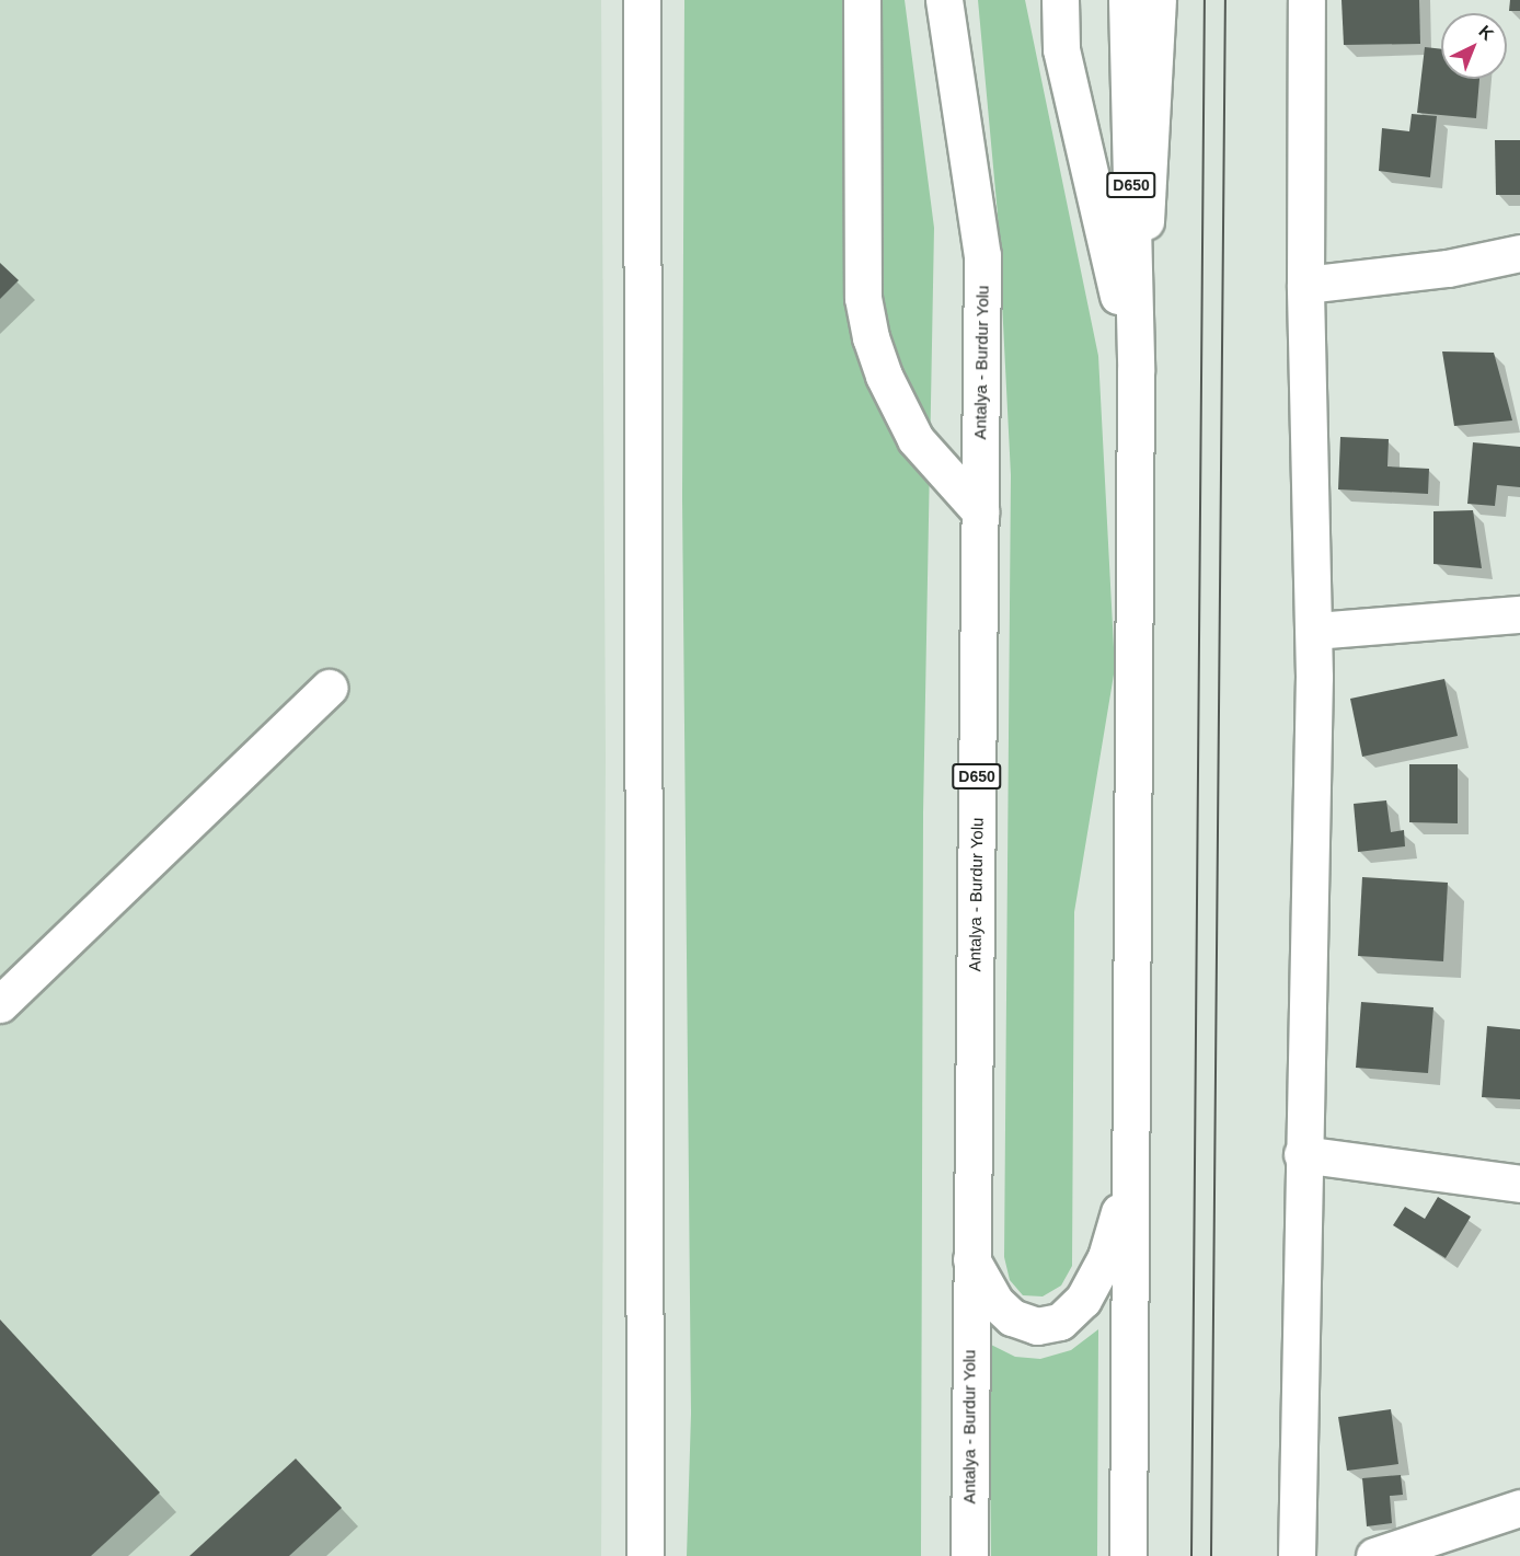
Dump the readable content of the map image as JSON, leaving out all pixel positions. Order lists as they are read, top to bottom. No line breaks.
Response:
{"streets":{"main road":["D650","Antalya - Burdur Yolu"]},"north":"top right"}
